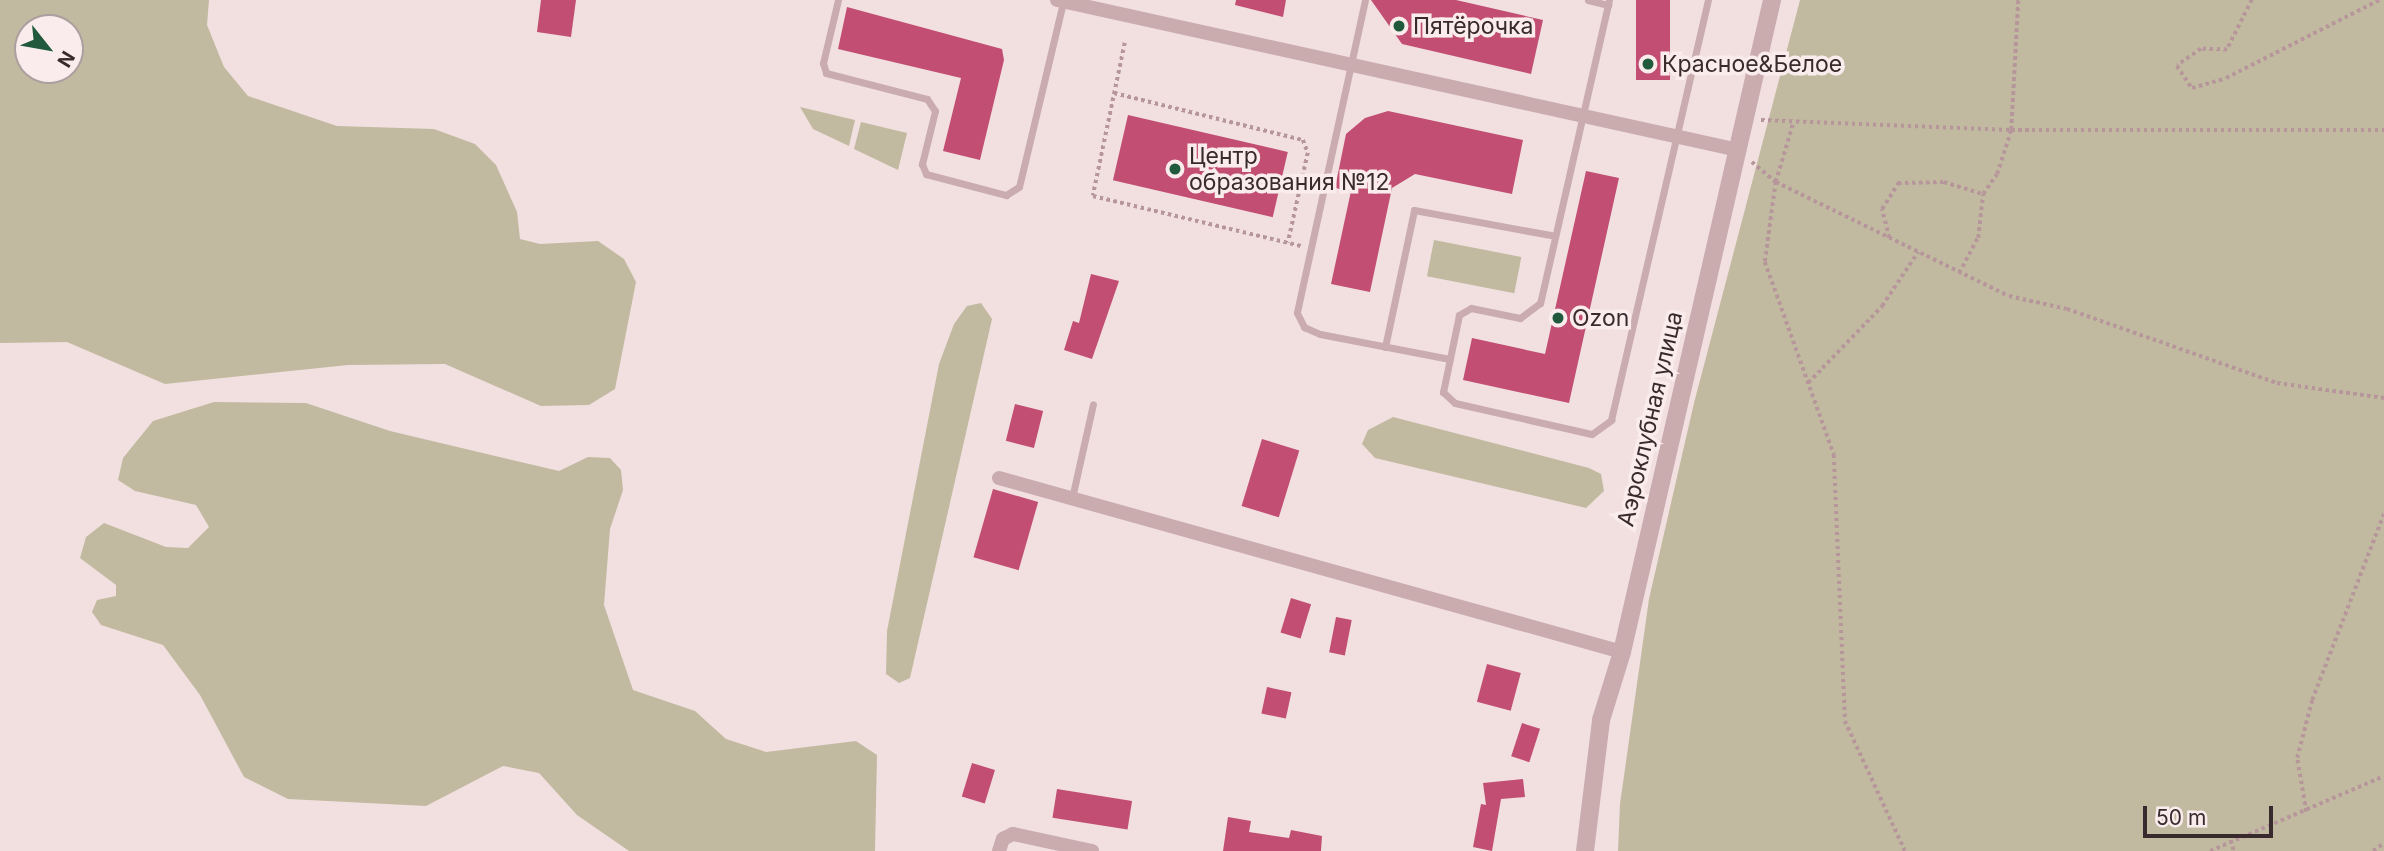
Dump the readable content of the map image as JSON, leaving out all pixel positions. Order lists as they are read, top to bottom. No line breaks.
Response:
{"streets":{"street":["Аэроклубная улица"]},"places":["Пятёрочка","Красное&Белое","Центр образования №12","Ozon"],"scale_bar":"50 m","north":"bottom right"}
